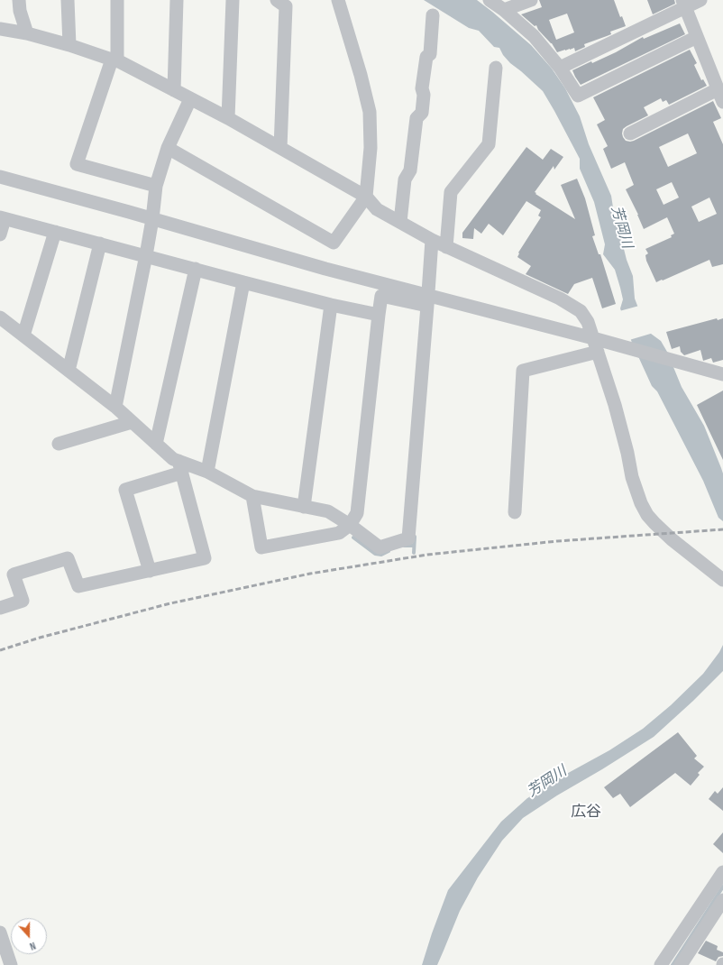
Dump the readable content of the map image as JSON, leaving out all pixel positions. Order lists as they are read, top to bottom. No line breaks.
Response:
{"districts":["広谷"],"water":["芳岡川"],"north":"bottom"}
